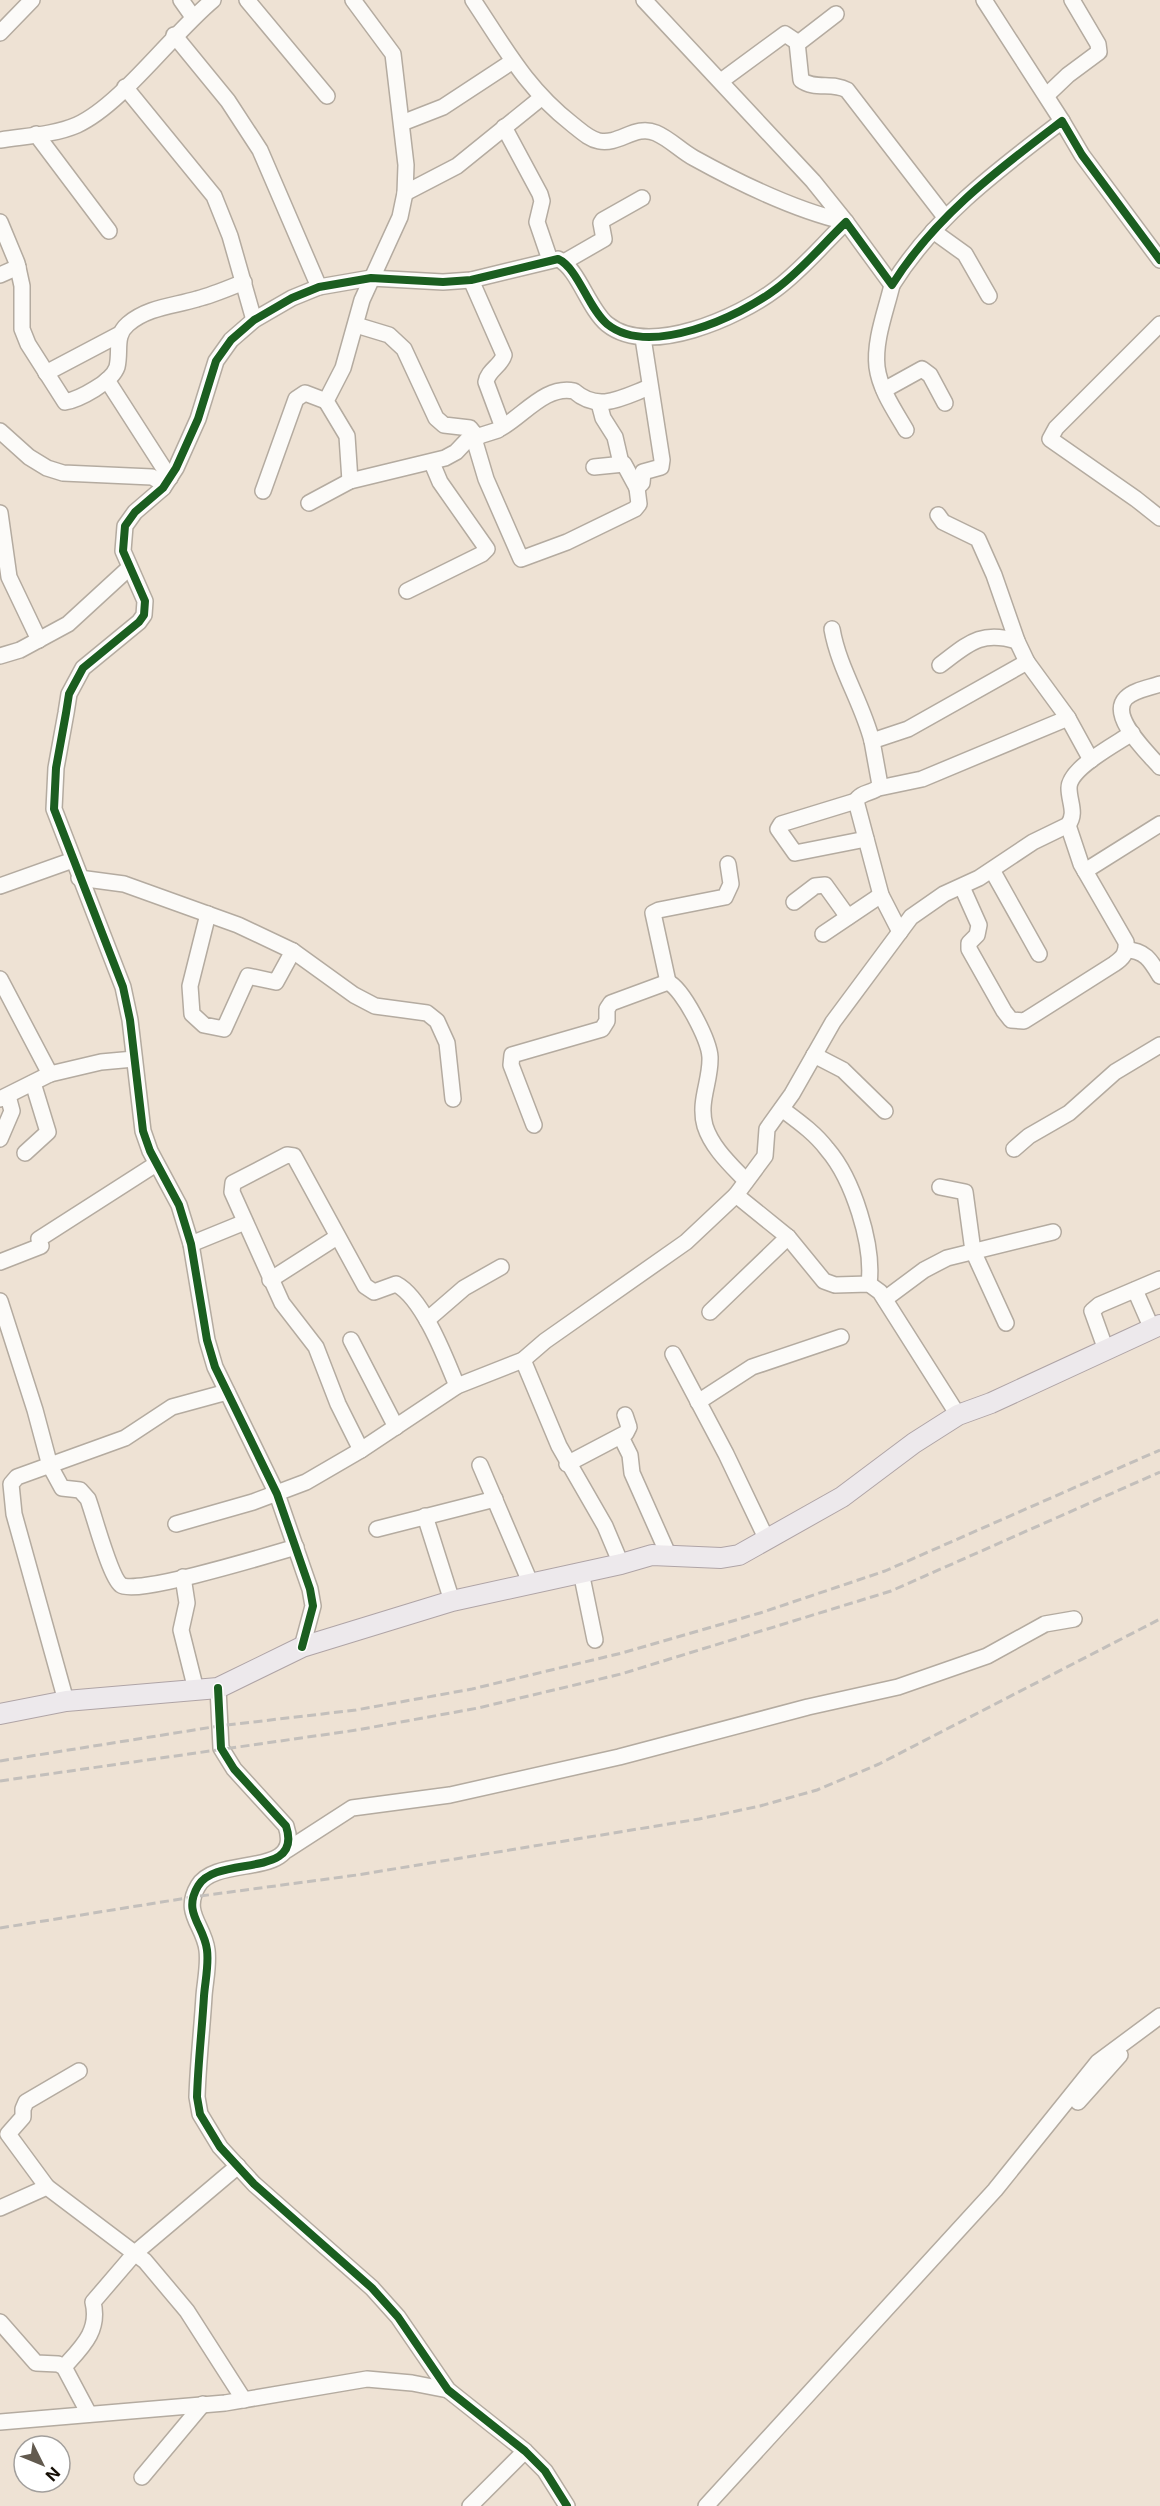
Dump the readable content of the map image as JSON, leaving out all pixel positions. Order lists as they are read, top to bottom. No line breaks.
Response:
{"north":"bottom right"}
